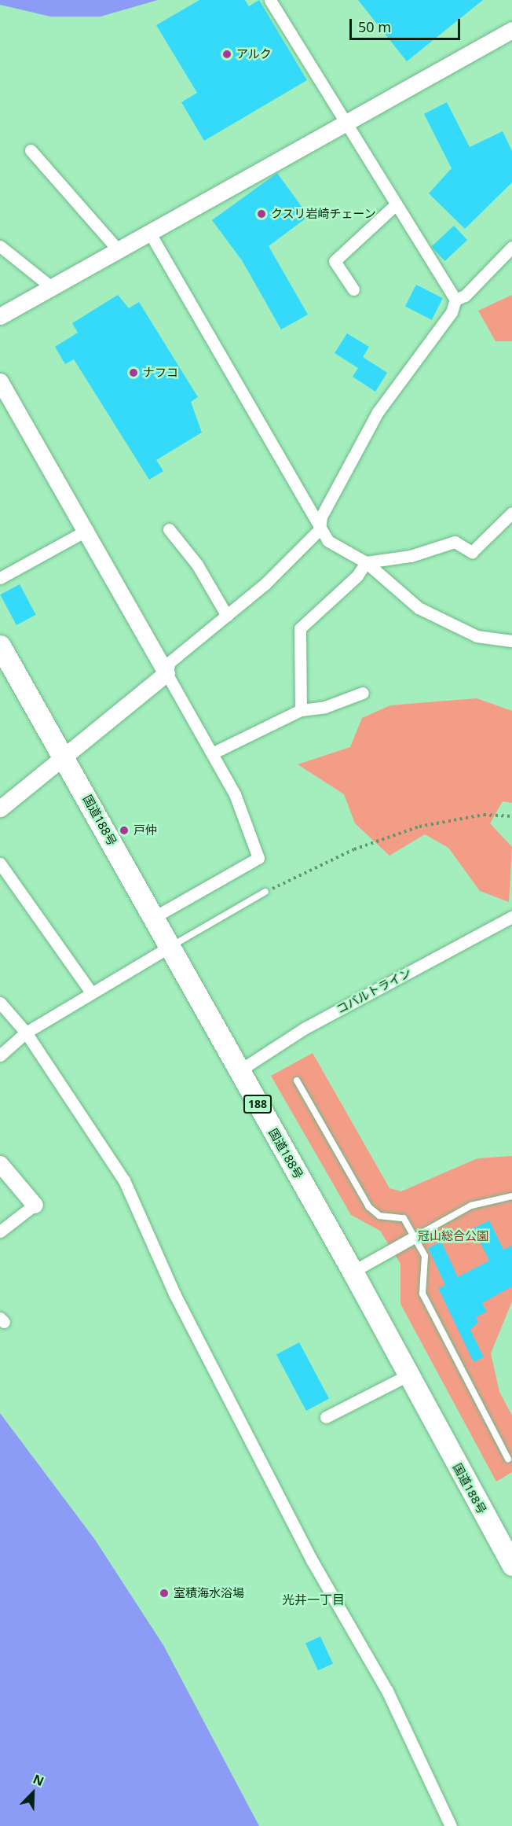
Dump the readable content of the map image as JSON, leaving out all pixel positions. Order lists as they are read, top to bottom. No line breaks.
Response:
{"streets":{"highway":["国道188号","188"],"street":["コバルトライン"]},"crossings":[["国道188号","コバルトライン"]],"districts":["光井一丁目"],"parks":["冠山総合公園"],"places":["アルク","クスリ岩崎チェーン","ナフコ","戸仲","室積海水浴場"],"scale_bar":"50 m","north":"top right"}
